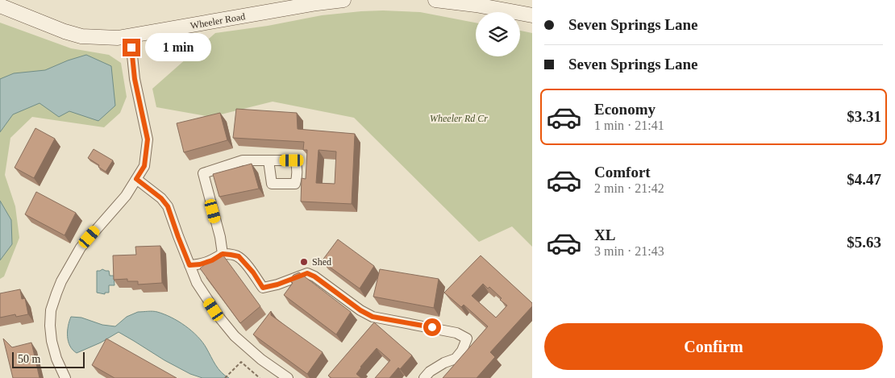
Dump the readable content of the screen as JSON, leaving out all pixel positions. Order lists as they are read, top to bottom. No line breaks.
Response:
{"streets":{"main road":["Wheeler Road"]},"parks":["Wheeler Rd Cr"],"places":["Shed"],"scale_bar":"50 m","page":{"banner":["Seven Springs Lane","Seven Springs Lane"],"bubble":"1 min","list":[{"name":"Economy","note":"1 min · 21:41","value":"$3.31"},{"name":"Comfort","note":"2 min · 21:42","value":"$4.47"},{"name":"XL","note":"3 min · 21:43","value":"$5.63"}],"buttons":"Confirm","scale":"50 m"}}
